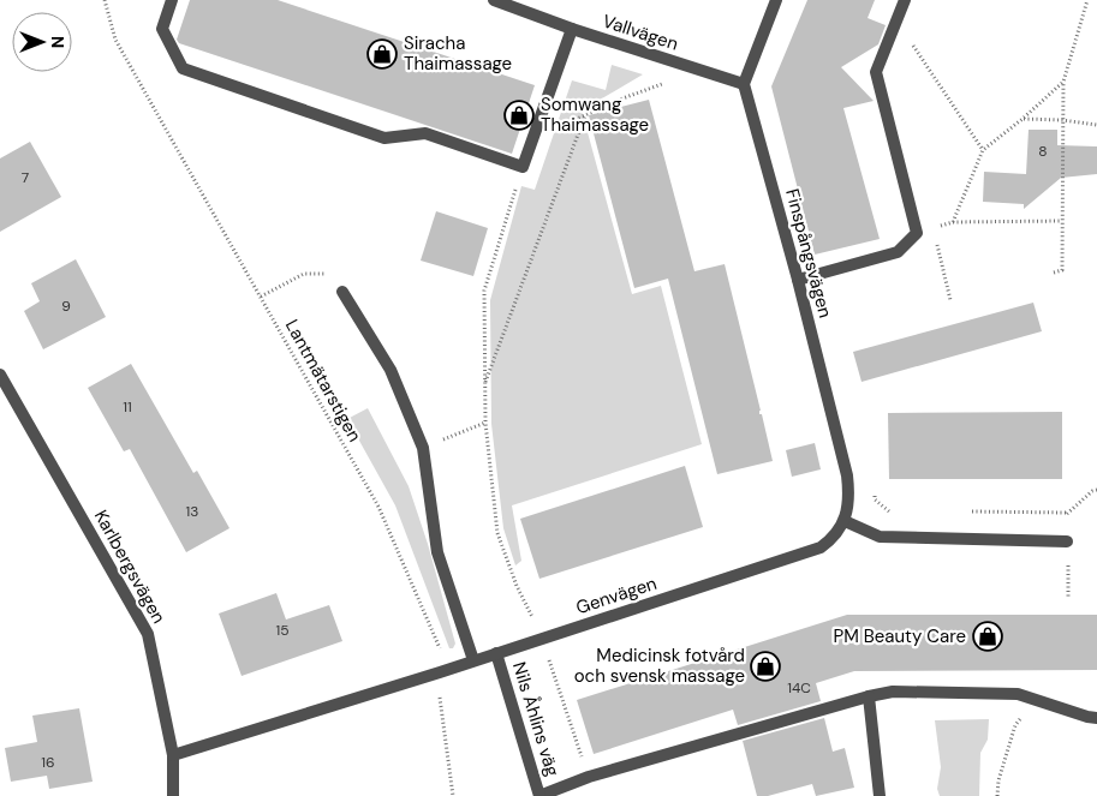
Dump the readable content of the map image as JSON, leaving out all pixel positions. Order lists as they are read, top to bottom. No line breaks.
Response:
{"streets":{"street":["Vallvägen","Finspångsvägen","Karlbergsvägen","Genvägen","Nils Åhlins väg"],"path":["Lantmätarstigen"]},"crossings":[["Vallvägen","Finspångsvägen"],["Finspångsvägen","Genvägen"],["Lantmätarstigen","Genvägen"],["Karlbergsvägen","Genvägen"],["Genvägen","Nils Åhlins väg"]],"places":{"shop":["Siracha Thaimassage","Somwang Thaimassage","PM Beauty Care","Medicinsk fotvård och svensk massage"]},"house_numbers":["8","7","9","11","13","15","14C","16"],"north":"right"}
